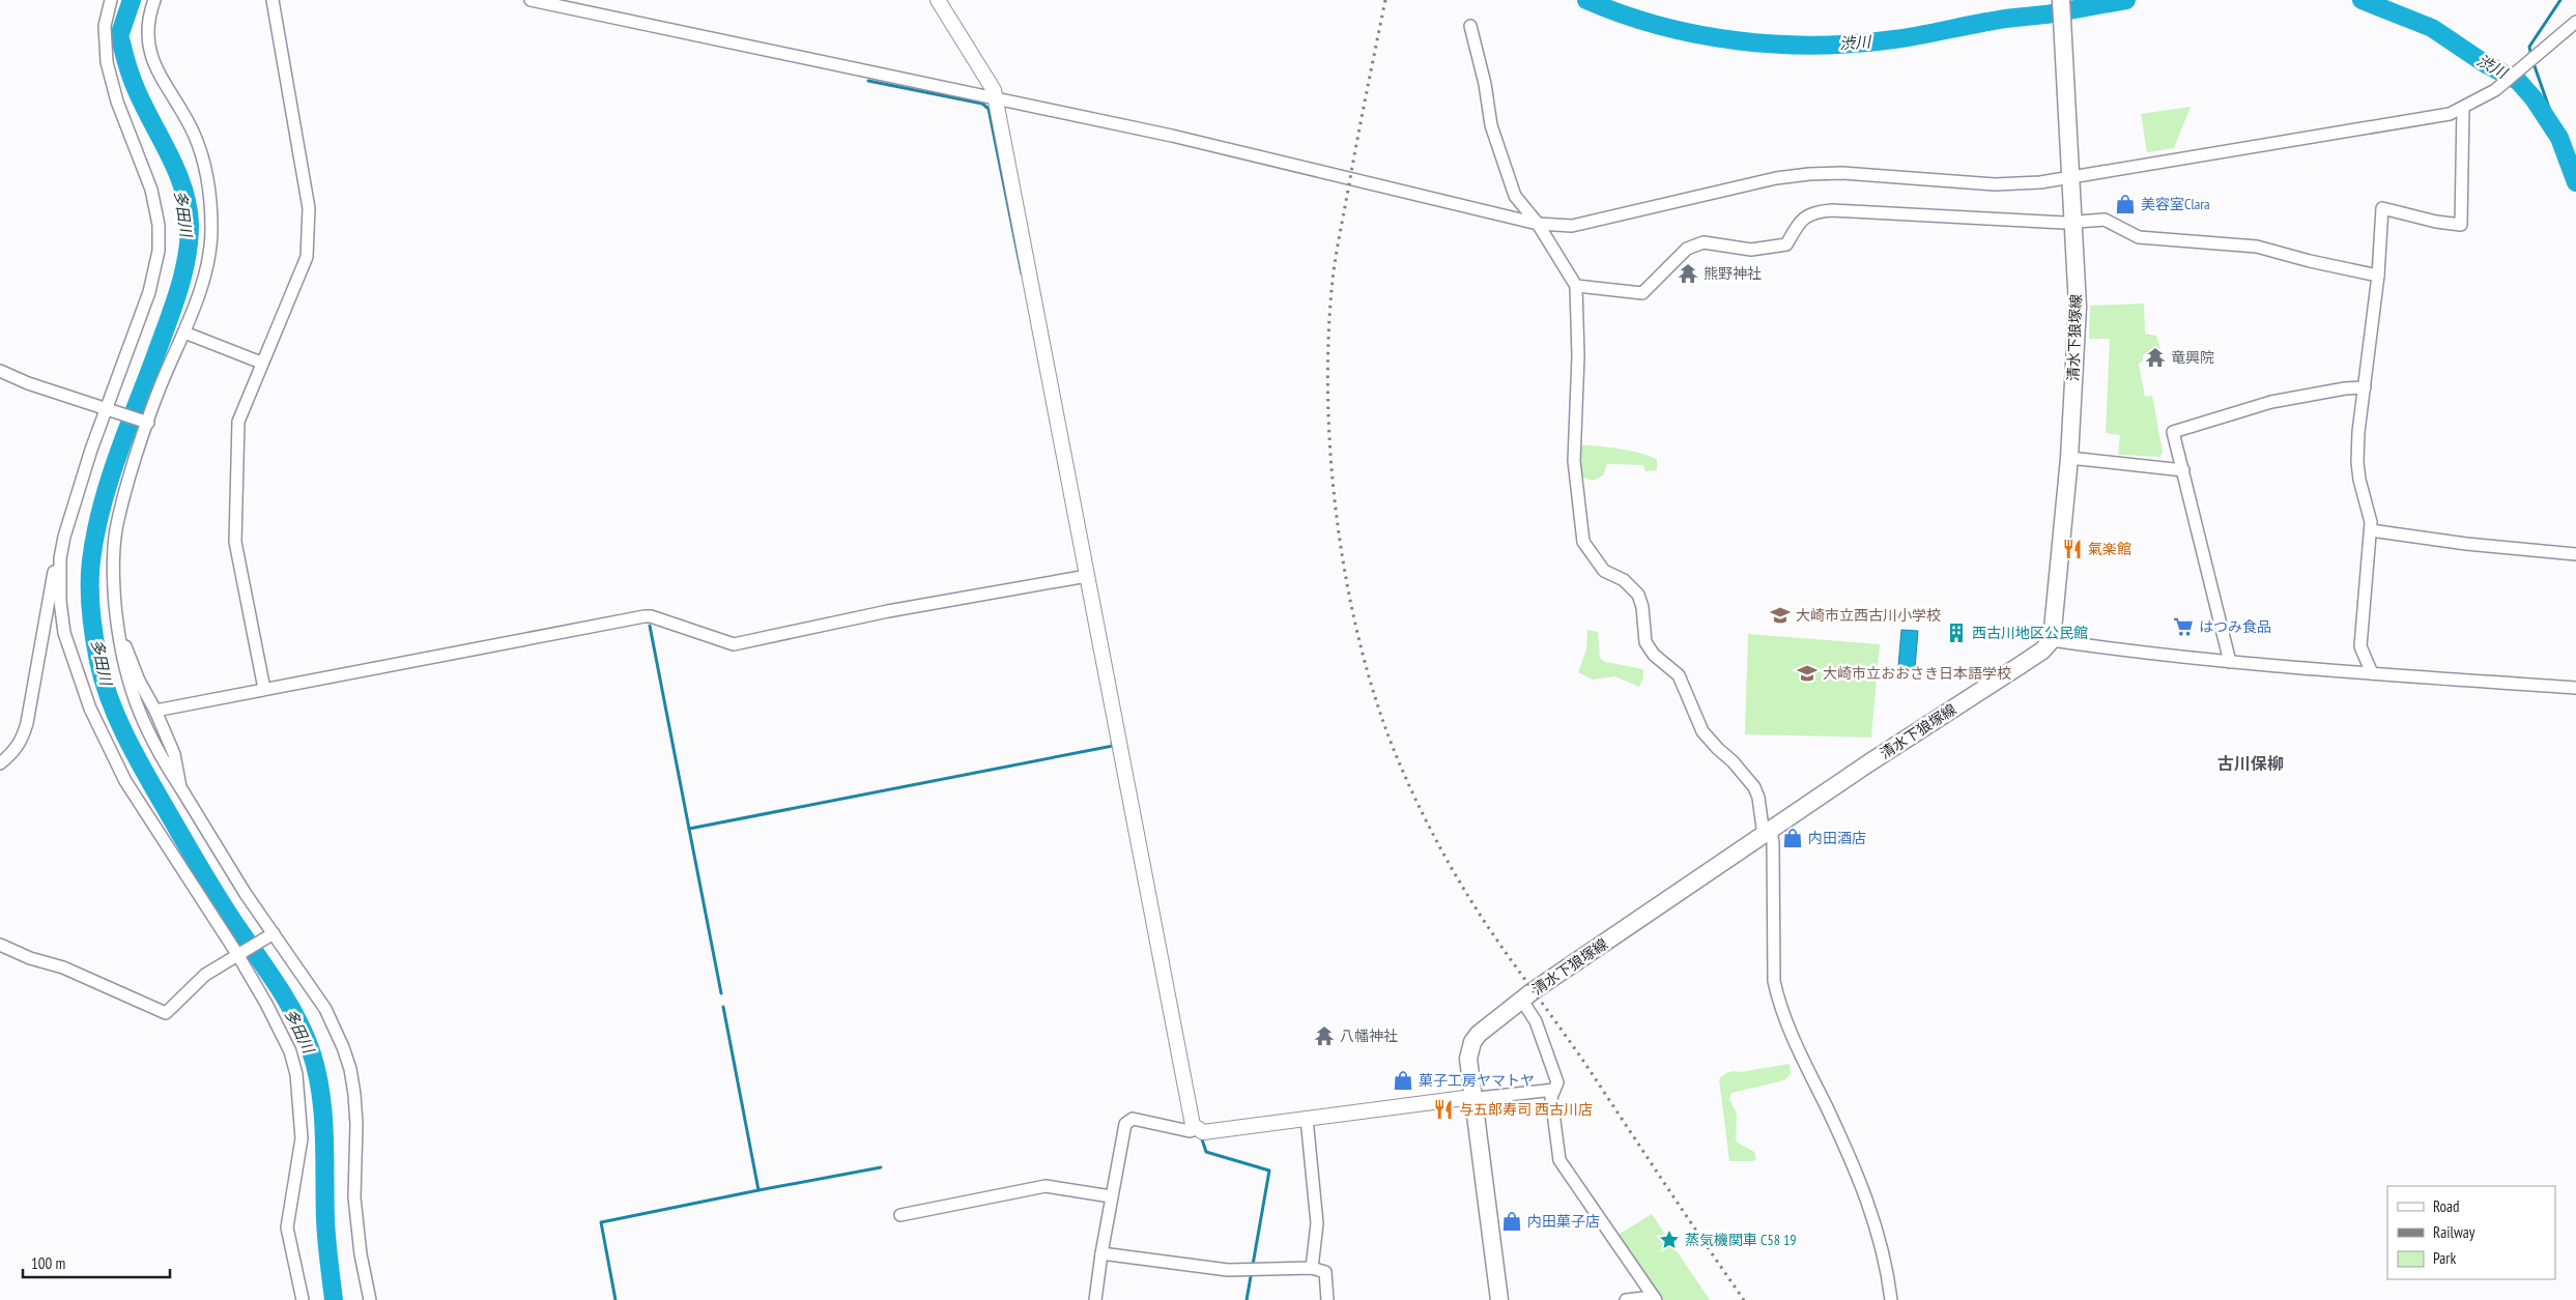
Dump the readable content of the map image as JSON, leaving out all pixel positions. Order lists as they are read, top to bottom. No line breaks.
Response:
{"streets":{"main road":["清水下狼塚線"]},"districts":["古川保柳"],"water":["渋川","多田川"],"places":{"shop":["美容室Clara","内田酒店","菓子工房ヤマトヤ","内田菓子店"],"temple":["熊野神社","竜興院","八幡神社"],"restaurant":["氣楽館","与五郎寿司 西古川店"],"school or university":["大崎市立西古川小学校","大崎市立おおさき日本語学校"],"supermarket":["はつみ食品"],"building":["西古川地区公民館"],"place":["蒸気機関車 C58 19"]},"legend":["Road","Railway","Park"],"scale_bar":"100 m"}
